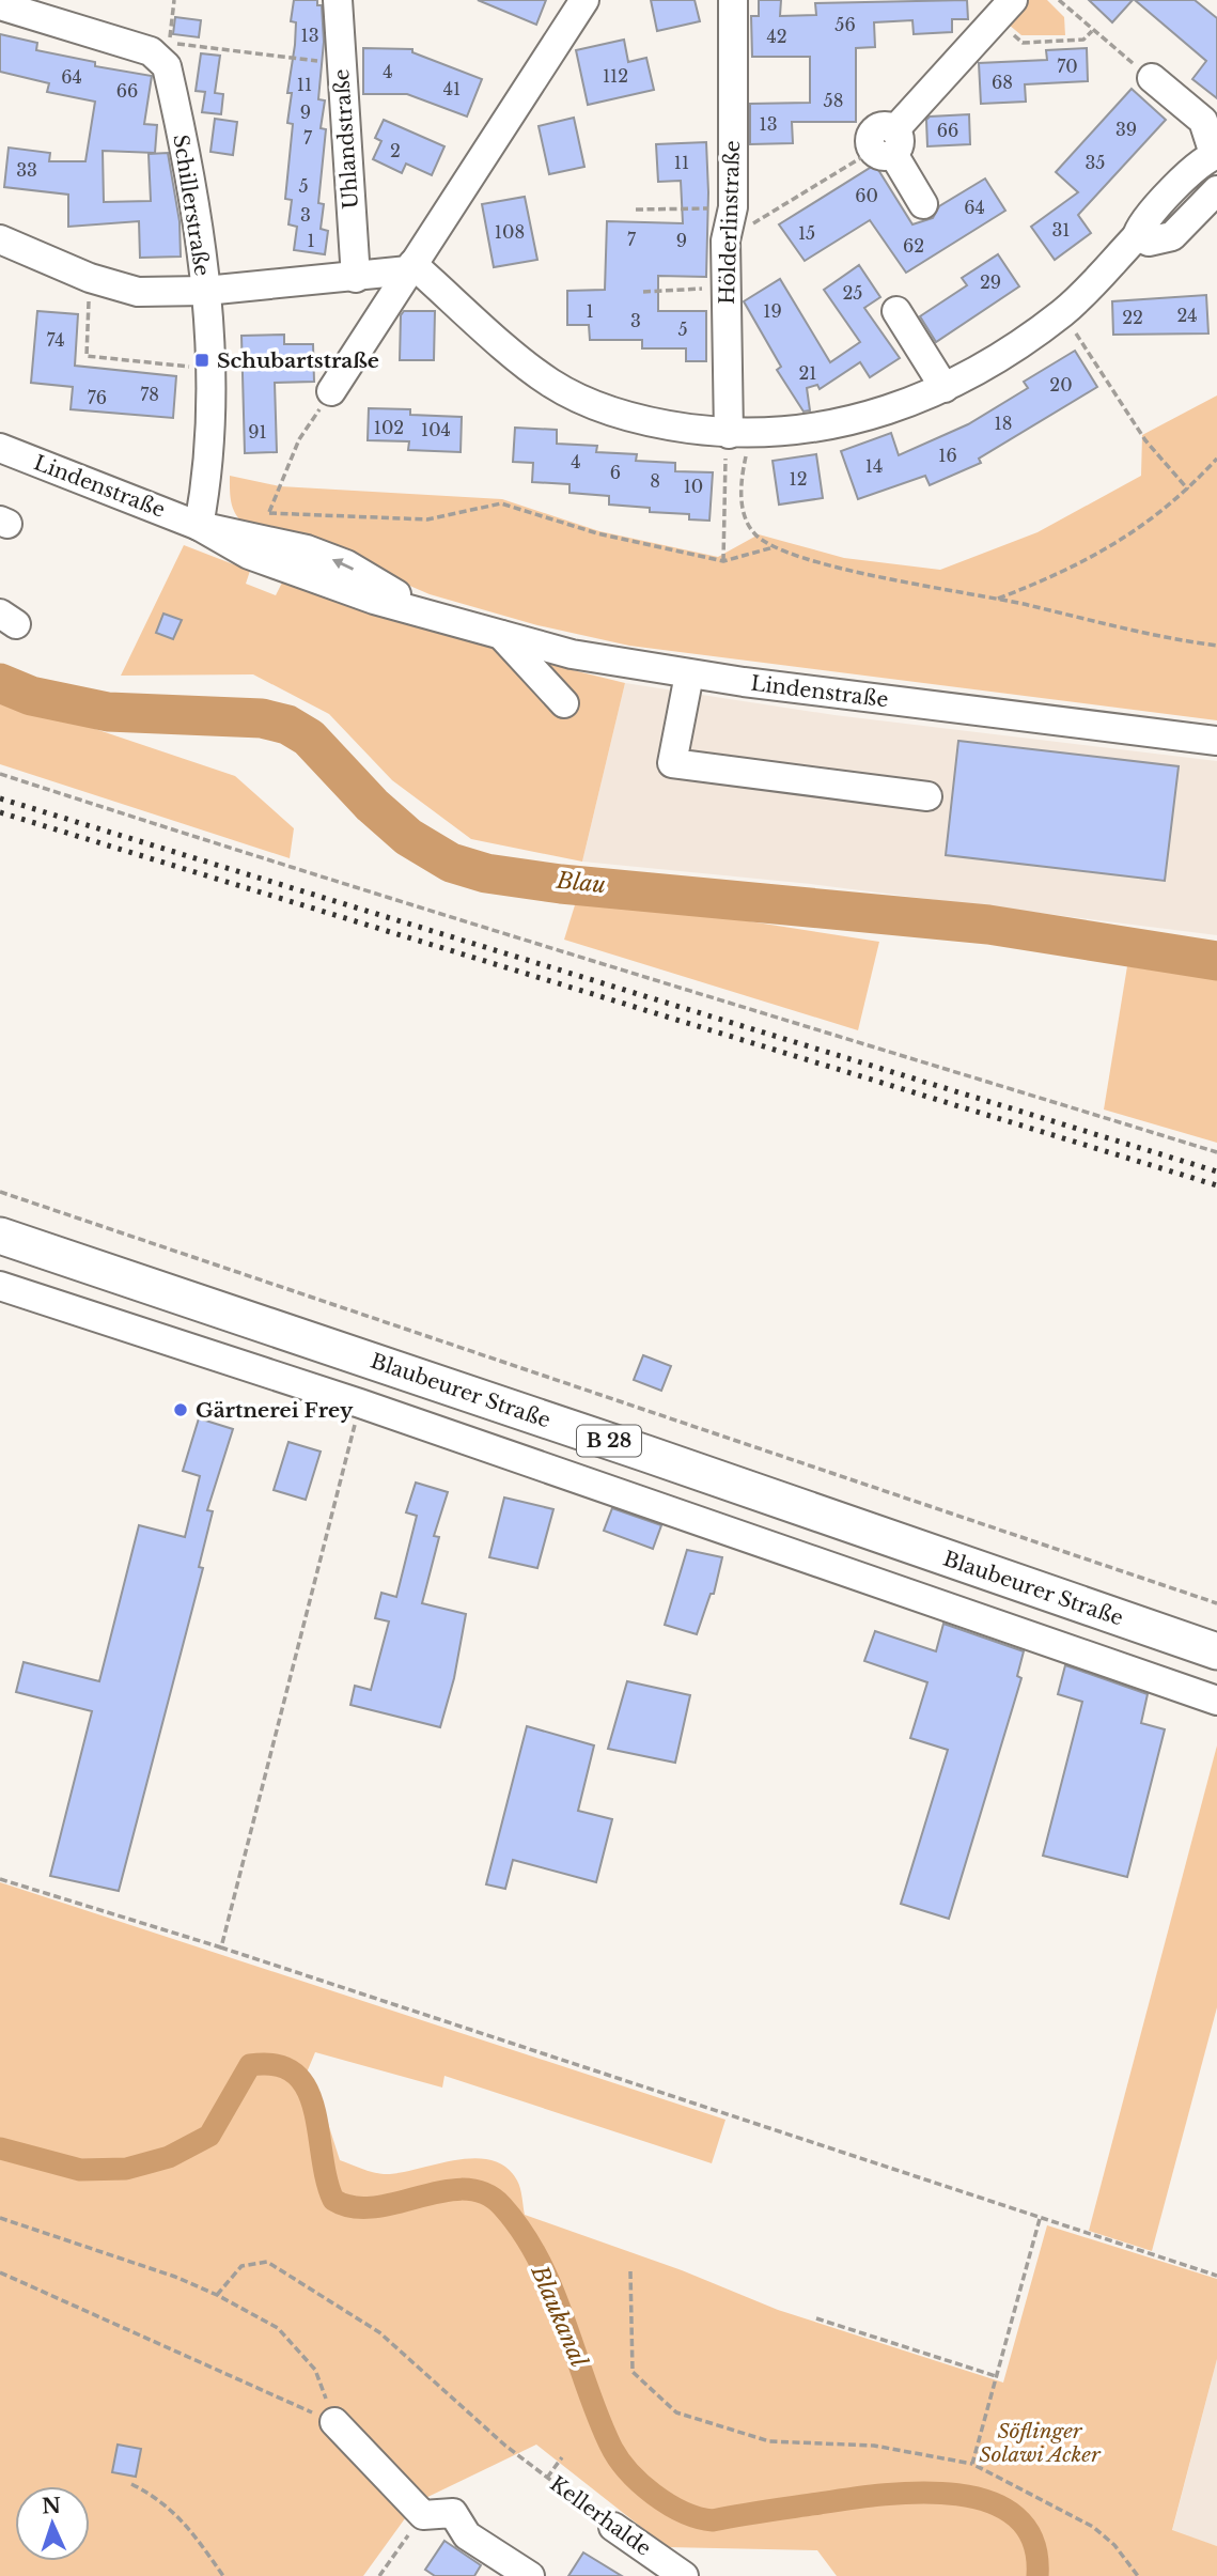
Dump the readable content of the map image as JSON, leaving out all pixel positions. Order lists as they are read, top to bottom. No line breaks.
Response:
{"streets":{"main road":["Blaubeurer Straße","B 28"],"street":["Uhlandstraße","Schillerstraße","Hölderlinstraße","Lindenstraße","Kellerhalde"]},"crossings":[["Schillerstraße","Lindenstraße"]],"water":["Blau","Blaukanal"],"parks":["Söflinger Solawi Acker"],"places":{"transit":["Schubartstraße"],"other":["Gärtnerei Frey"]},"house_numbers":["56","13","42","70","4","112","64","68","11","41","66","58","9","13","39","66","7","2","11","35","33","5","60","64","3","31","108","15","7","1","9","62","29","25","1","19","24","22","3","5","74","21","20","78","76","18","102","104","91","16","4","14","6","12","8","10"],"north":"top"}
